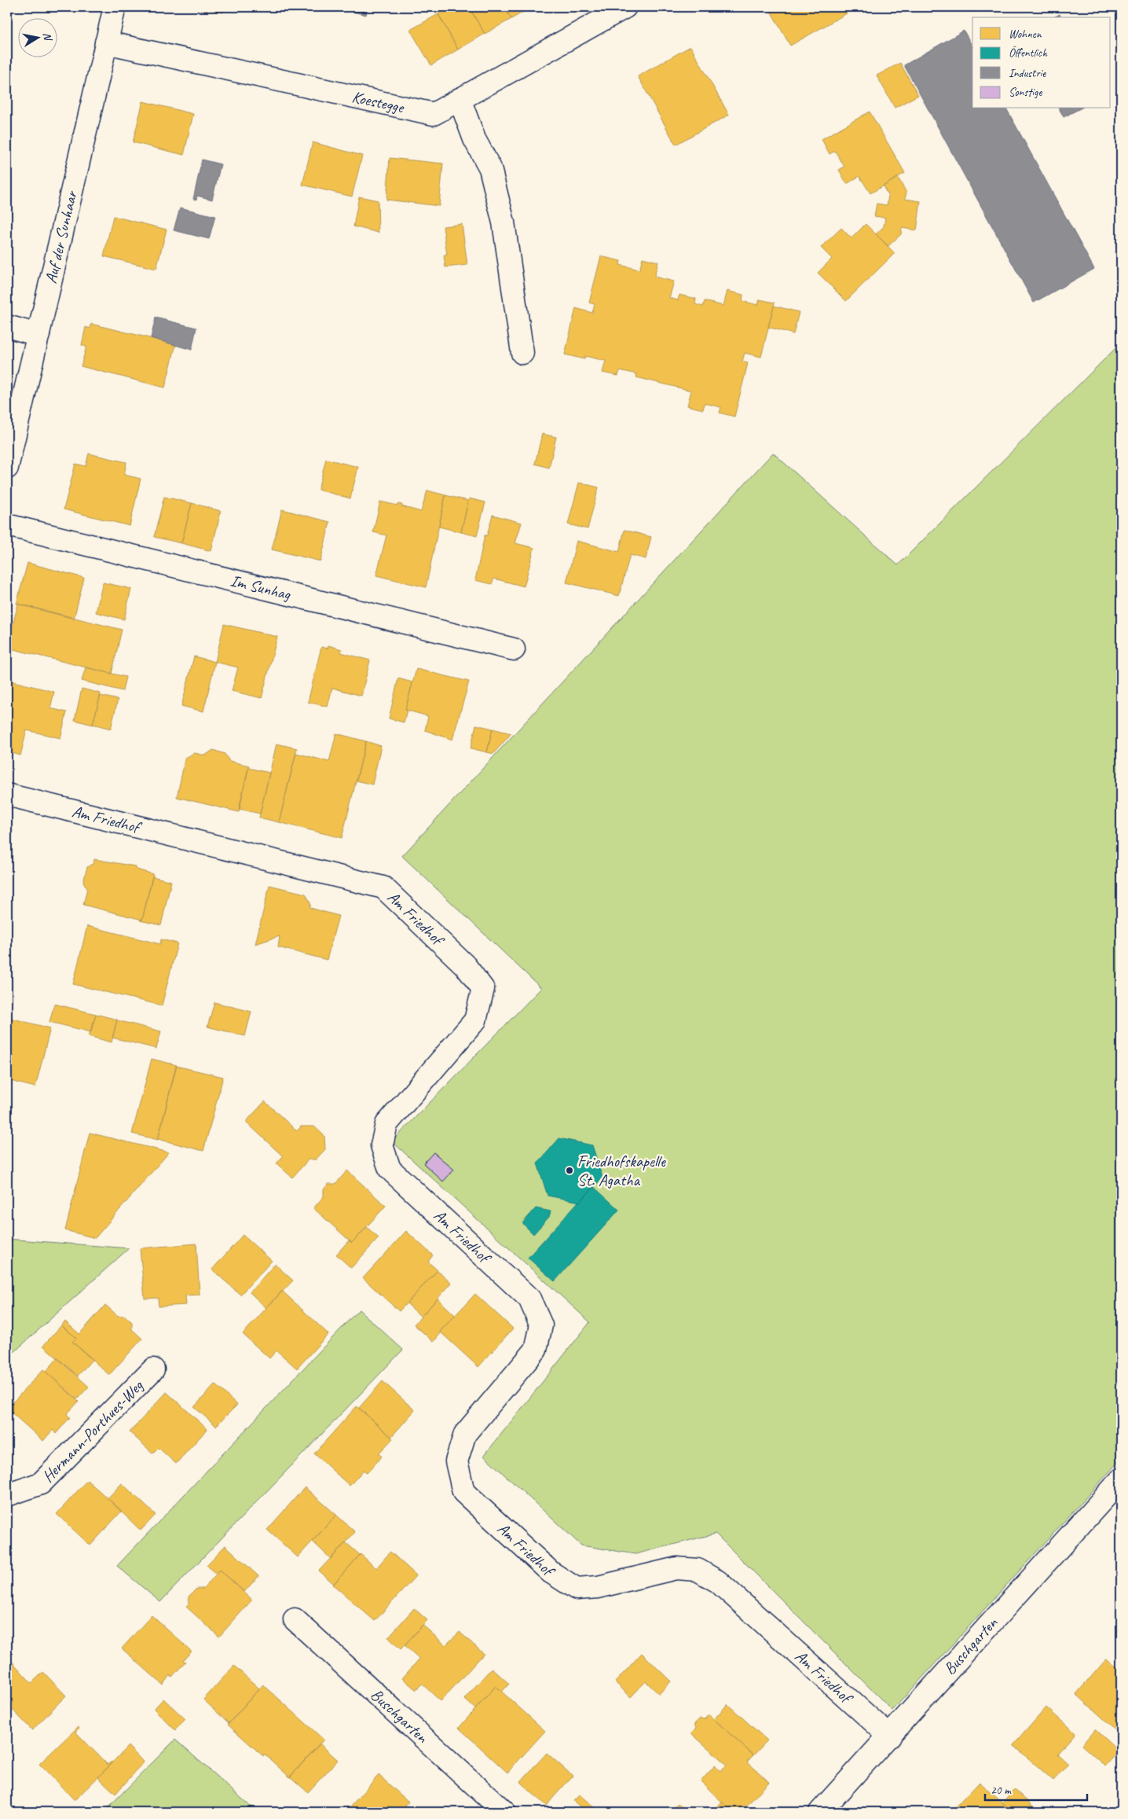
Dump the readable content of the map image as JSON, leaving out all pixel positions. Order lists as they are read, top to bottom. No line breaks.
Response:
{"streets":{"street":["Koestegge","Auf der Sunhaar","Im Sunhag","Am Friedhof","Hermann-Porthues-Weg","Buschgarten"]},"crossings":[["Koestegge","Auf der Sunhaar"],["Am Friedhof","Buschgarten"]],"places":["Friedhofskapelle St. Agatha"],"legend":["Wohnen","Öffentlich","Industrie","Sonstige"],"scale_bar":"20 m","north":"right"}
